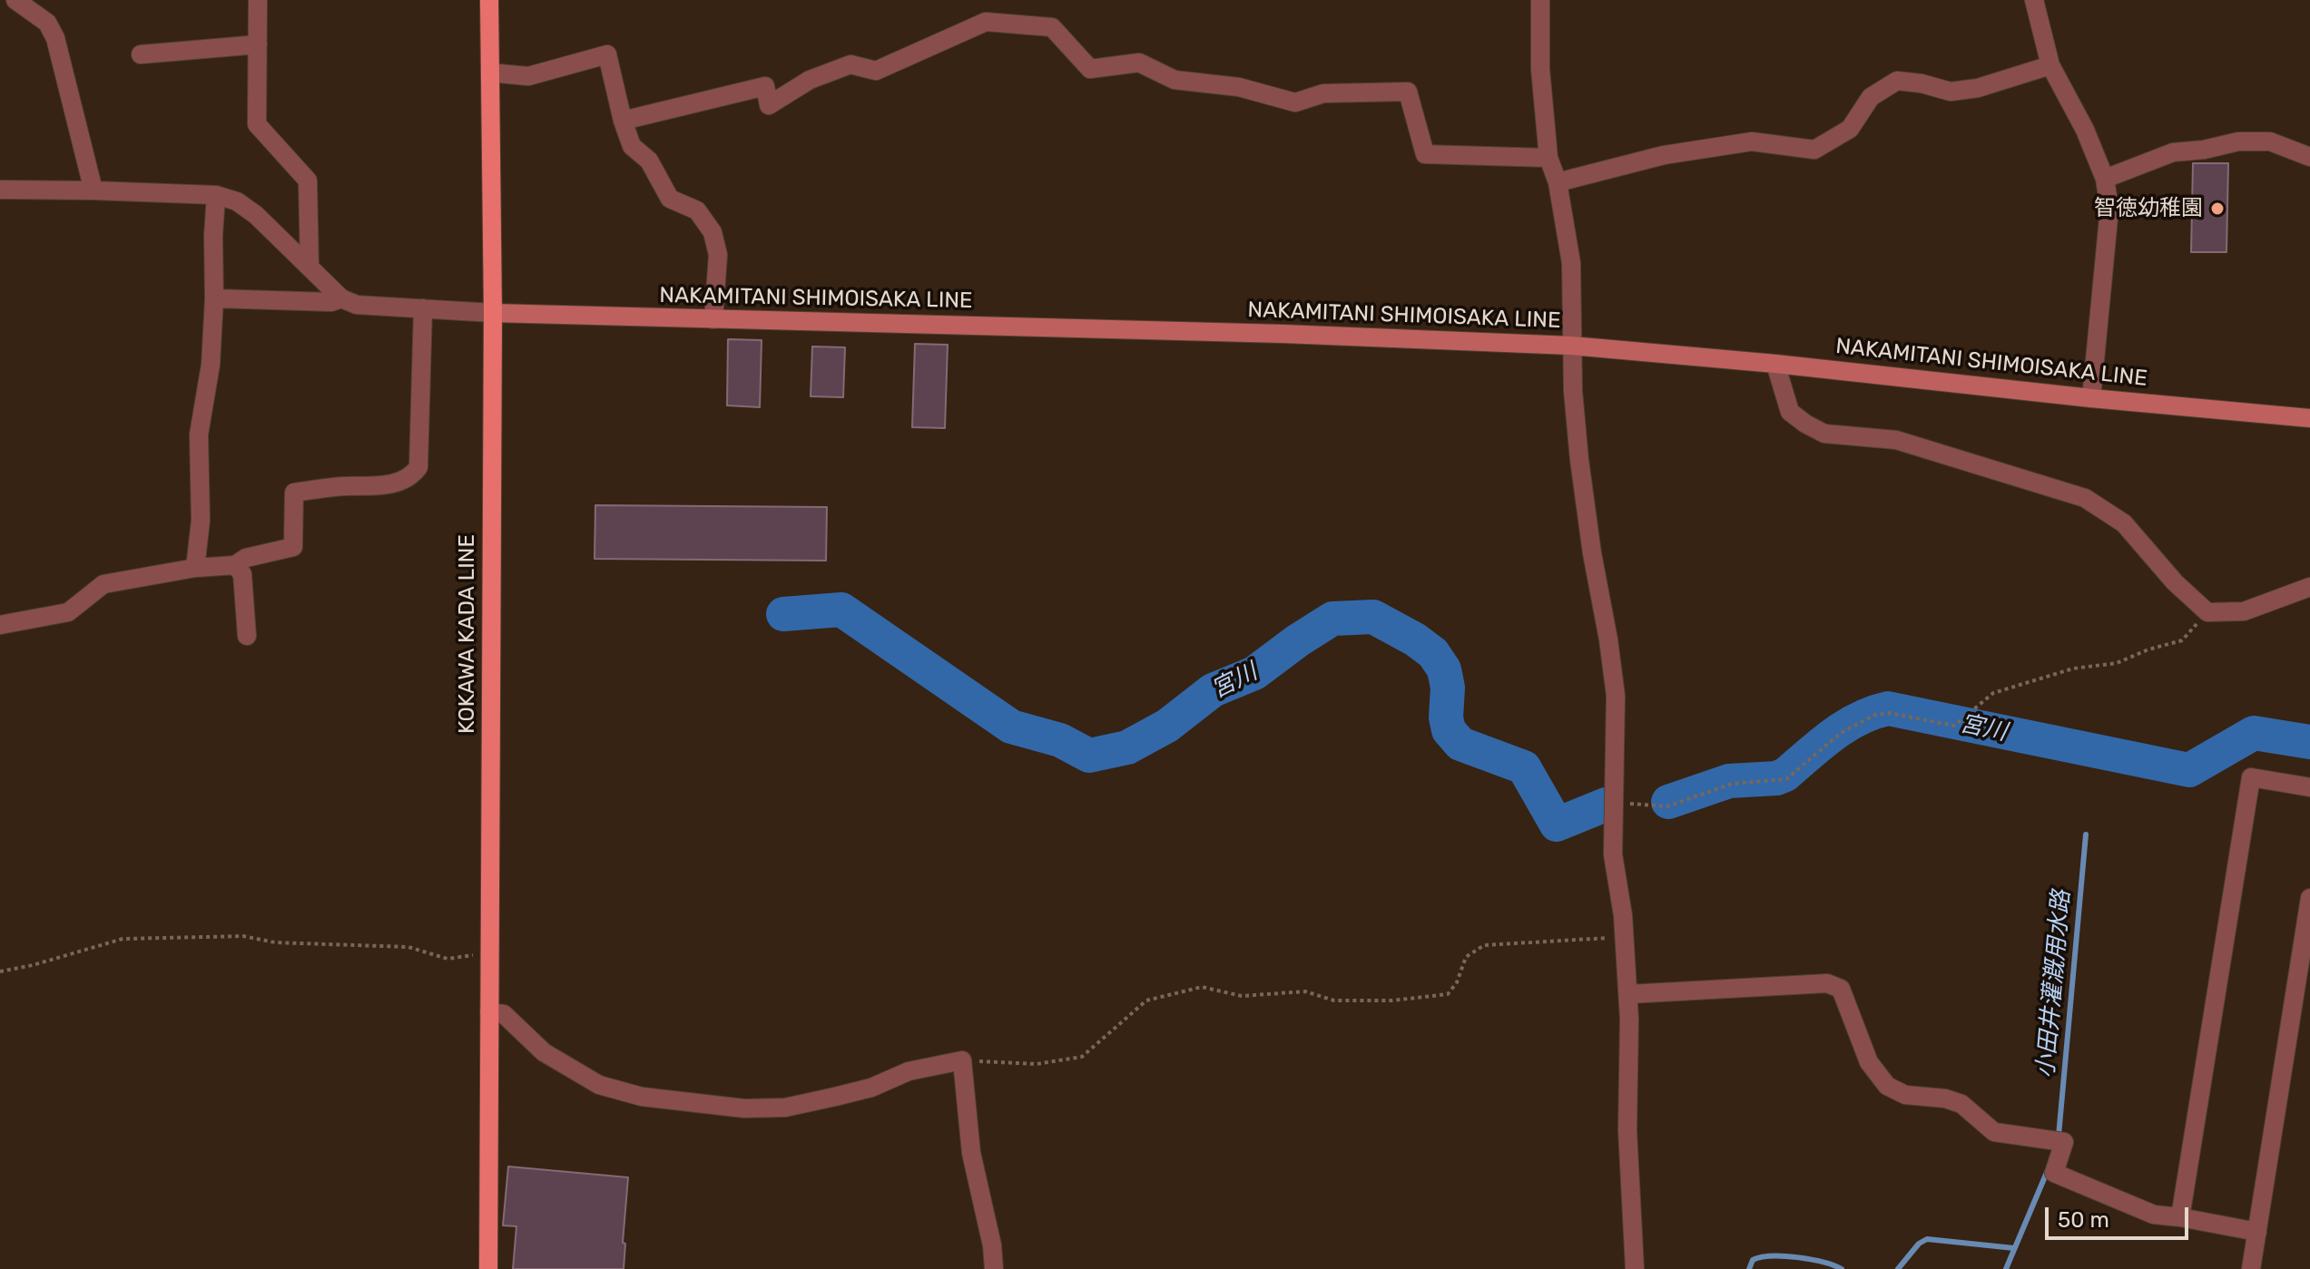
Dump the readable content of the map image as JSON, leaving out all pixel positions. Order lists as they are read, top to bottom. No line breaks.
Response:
{"streets":{"main road":["NAKAMITANI SHIMOISAKA LINE","KOKAWA KADA LINE"]},"crossings":[["NAKAMITANI SHIMOISAKA LINE","KOKAWA KADA LINE"]],"water":["宮川","小田井灌漑用水路"],"places":["智徳幼稚園"],"scale_bar":"50 m"}
